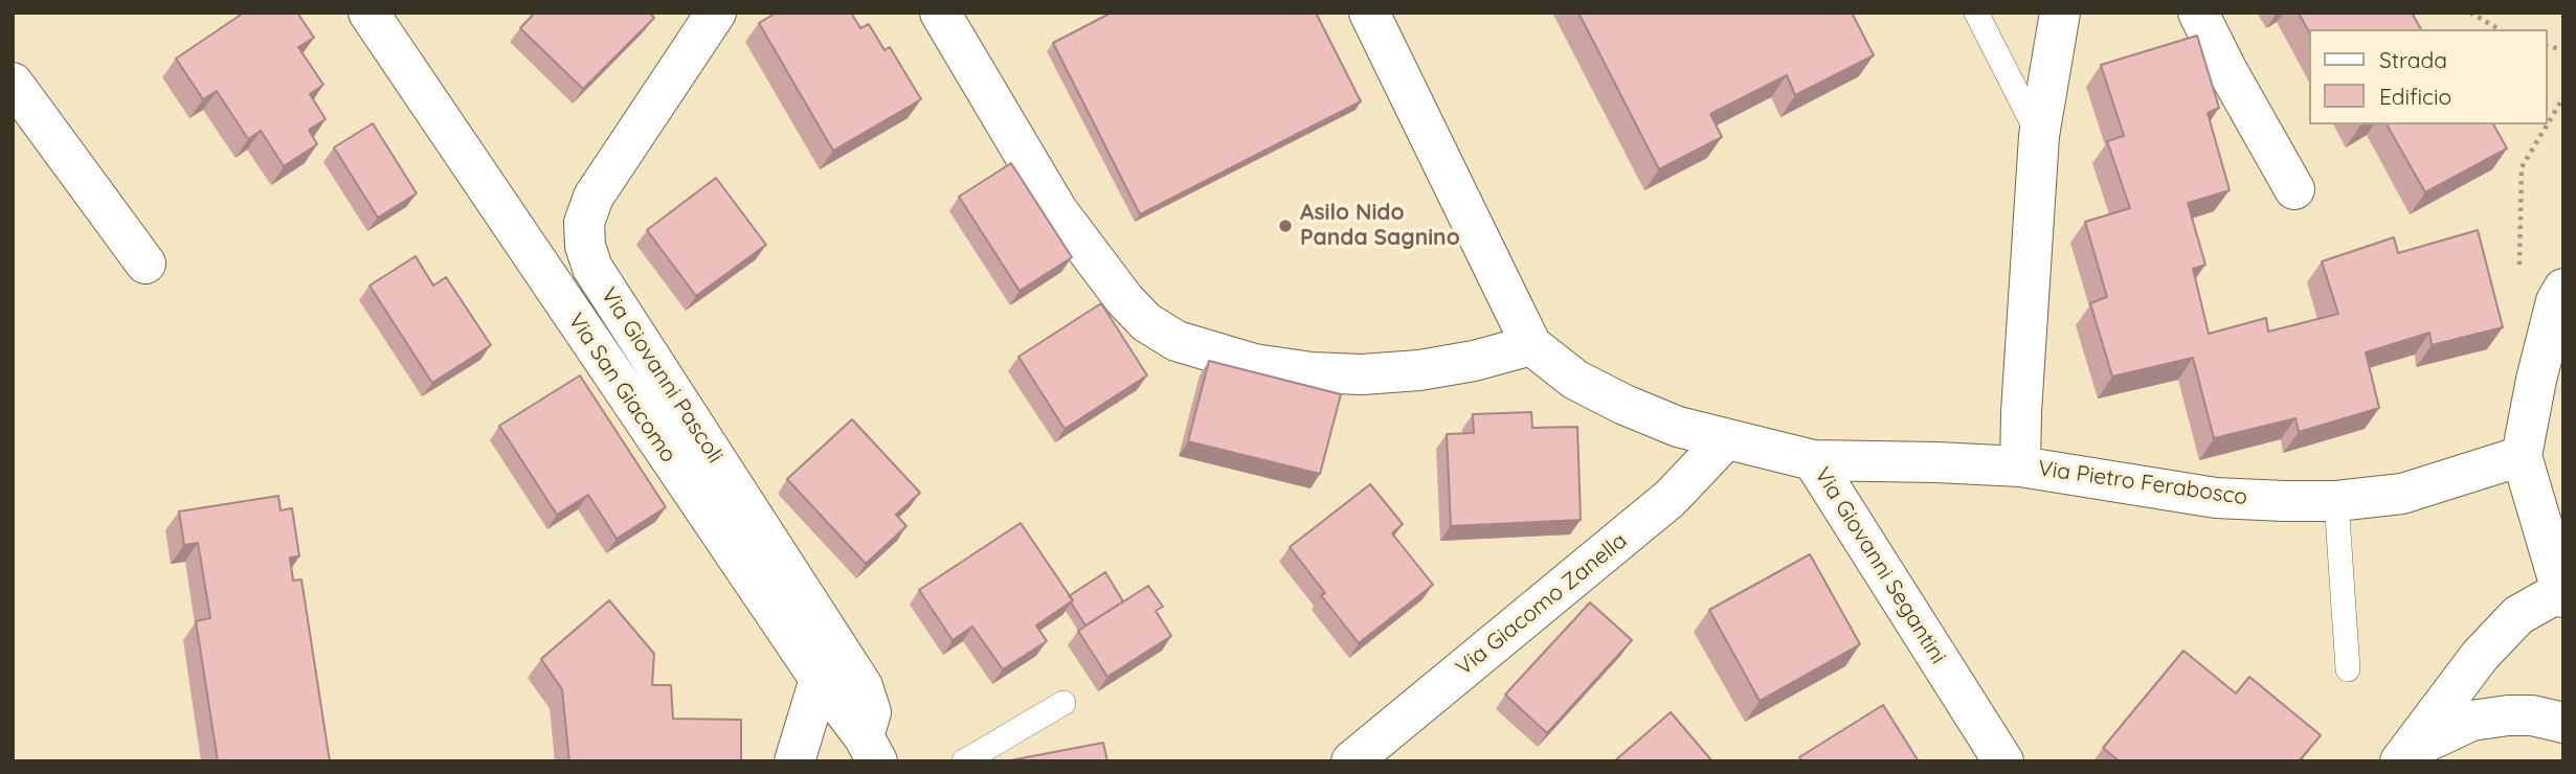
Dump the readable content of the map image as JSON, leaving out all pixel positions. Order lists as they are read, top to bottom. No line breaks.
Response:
{"streets":{"street":["Via Giovanni Pascoli","Via San Giacomo","Via Pietro Ferabosco","Via Giovanni Segantini","Via Giacomo Zanella"]},"crossings":[["Via Giovanni Pascoli","Via San Giacomo"],["Via Pietro Ferabosco","Via Giovanni Segantini"],["Via Giovanni Segantini","Via Giacomo Zanella"]],"places":["Asilo Nido Panda Sagnino"],"legend":["Strada","Edificio"]}
